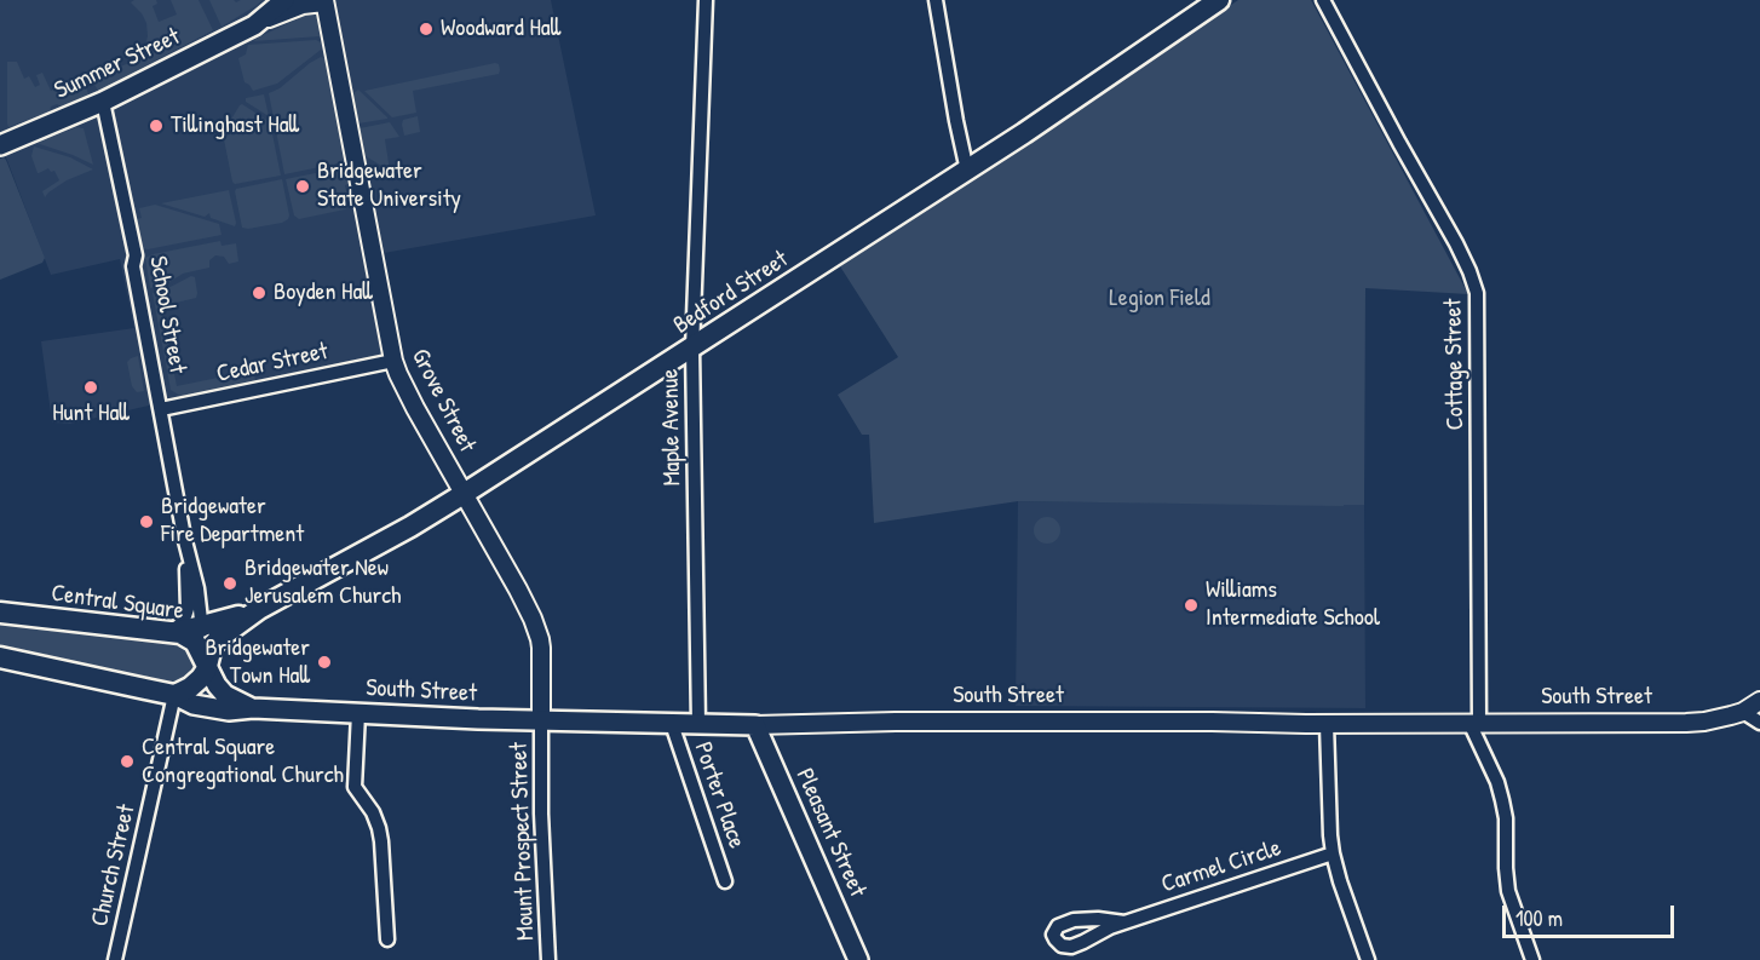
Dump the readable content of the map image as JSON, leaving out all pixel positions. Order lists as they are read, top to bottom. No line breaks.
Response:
{"streets":{"main road":["Summer Street","Bedford Street","Central Square","South Street","Pleasant Street"],"street":["School Street","Cedar Street","Cottage Street","Grove Street","Maple Avenue","Porter Place","Mount Prospect Street","Church Street","Carmel Circle"]},"crossings":[["Summer Street","School Street"],["Summer Street","Grove Street"],["Bedford Street","School Street"],["Bedford Street","Grove Street"],["Bedford Street","Maple Avenue"],["Bedford Street","Central Square"],["Bedford Street","South Street"],["School Street","Cedar Street"],["School Street","Central Square"],["School Street","South Street"],["Cedar Street","Grove Street"],["Cottage Street","South Street"],["Grove Street","South Street"],["Grove Street","Mount Prospect Street"],["Maple Avenue","South Street"],["Central Square","South Street"],["South Street","Porter Place"],["South Street","Pleasant Street"],["South Street","Mount Prospect Street"],["South Street","Church Street"]],"parks":["Legion Field"],"places":["Woodward Hall","Tillinghast Hall","Bridgewater State University","Boyden Hall","Hunt Hall","Bridgewater Fire Department","Bridgewater New Jerusalem Church","Williams Intermediate School","Bridgewater Town Hall","Central Square Congregational Church"],"scale_bar":"100 m"}
